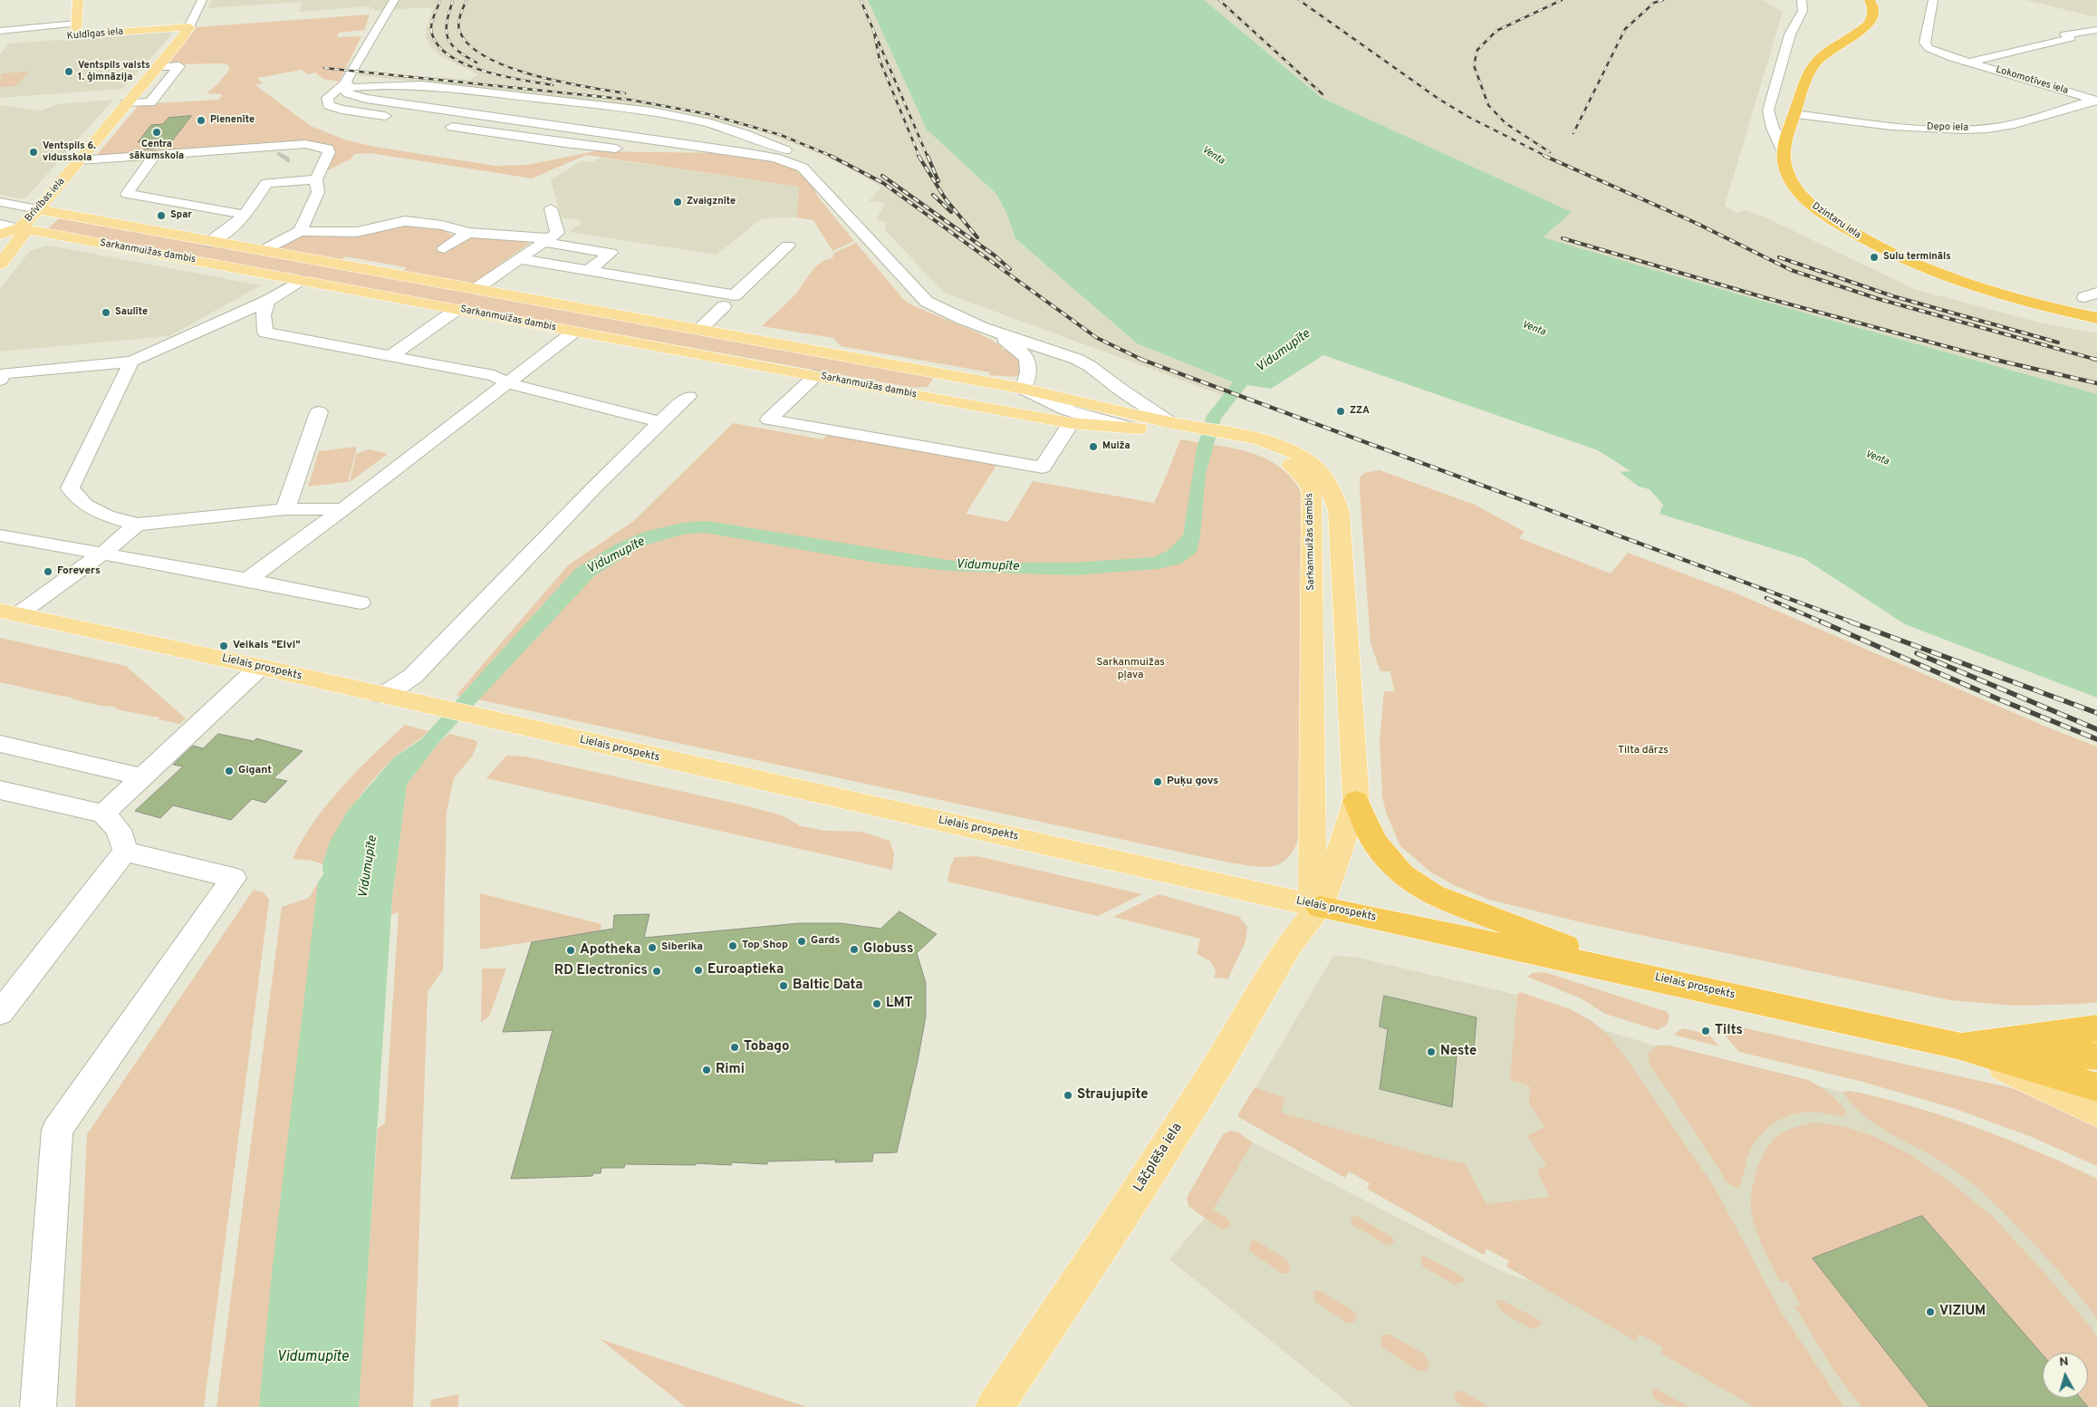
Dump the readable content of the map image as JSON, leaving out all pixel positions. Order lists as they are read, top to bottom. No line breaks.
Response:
{"streets":{"highway":["Dzintaru iela","Lielais prospekts"],"main road":["Kuldīgas iela","Brīvības iela","Sarkanmuižas dambis","Lāčplēša iela"],"street":["Lokomotīves iela","Depo iela"]},"crossings":[["Kuldīgas iela","Brīvības iela"],["Lokomotīves iela","Depo iela"],["Depo iela","Dzintaru iela"],["Brīvības iela","Sarkanmuižas dambis"],["Sarkanmuižas dambis","Lielais prospekts"],["Sarkanmuižas dambis","Lāčplēša iela"],["Lielais prospekts","Lāčplēša iela"]],"water":["Venta","Vidumupīte"],"parks":["Sarkanmuižas pļava","Tilta dārzs"],"places":["Ventspils valsts 1. ģimnāzija","Pienenīte","Centra sākumskola","Ventspils 6. vidusskola","Zvaigznīte","Spar","Sulu termināls","Saulīte","ZZA","Muiža","Forevers","Veikals \"Elvi\"","Gigant","Puķu govs","Gards","Top Shop","Siberika","Globuss","Apotheka","Euroaptieka","RD Electronics","Baltic Data","LMT","Tilts","Tobago","Neste","Rimi","Straujupīte","VIZIUM"],"north":"top"}
